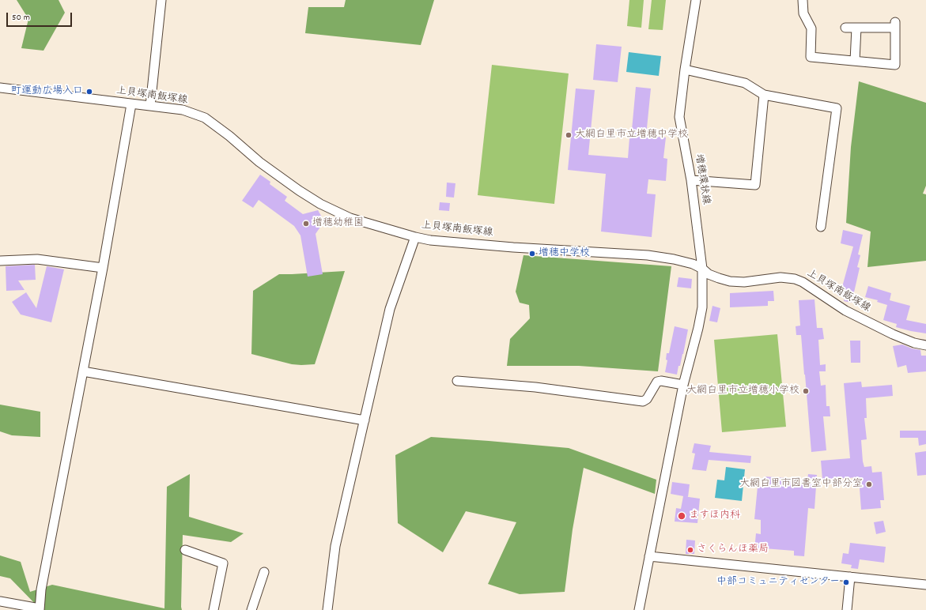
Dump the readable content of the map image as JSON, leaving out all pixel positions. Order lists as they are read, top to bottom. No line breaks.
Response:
{"streets":{"street":["上貝塚南飯塚線","増穂環状線"]},"crossings":[["上貝塚南飯塚線","増穂環状線"]],"places":["町運動広場入口","大網白里市立増穂中学校","増穂幼稚園","増穂中学校","大網白里市立増穂小学校","大網白里市図書室中部分室","ますほ内科","さくらんほ薬局","中部コミュニティセンター"],"scale_bar":"50 m"}
